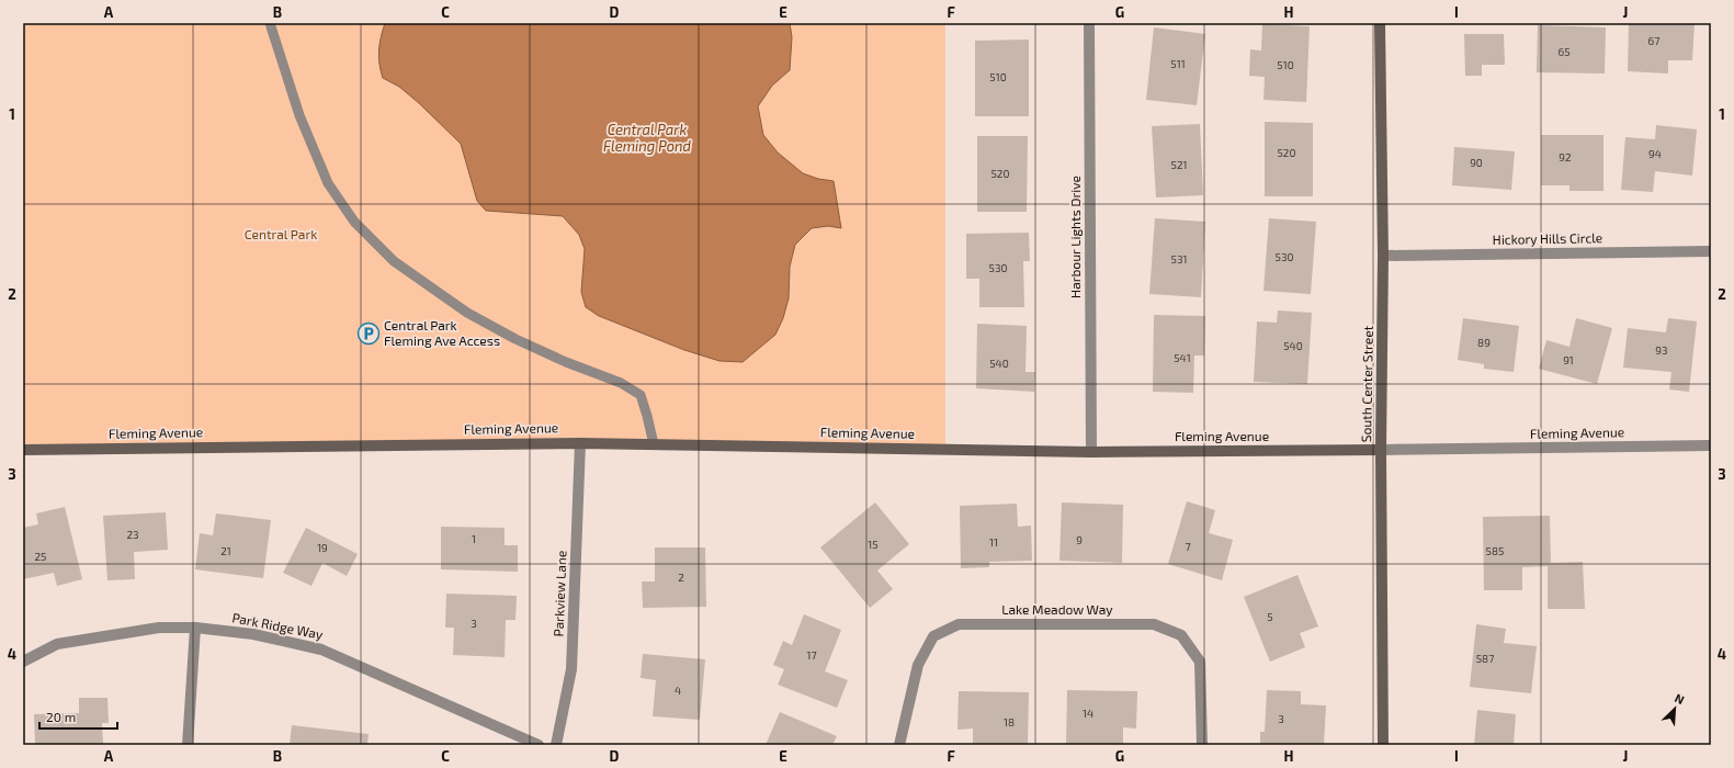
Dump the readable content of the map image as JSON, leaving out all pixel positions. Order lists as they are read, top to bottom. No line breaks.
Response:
{"streets":{"street":["Harbour Lights Drive","Hickory Hills Circle","South Center Street","Fleming Avenue","Parkview Lane","Lake Meadow Way","Park Ridge Way"]},"crossings":[["Harbour Lights Drive","Fleming Avenue"],["Hickory Hills Circle","South Center Street"],["South Center Street","Fleming Avenue"],["Fleming Avenue","Parkview Lane"]],"water":["Central Park Fleming Pond"],"parks":["Central Park"],"places":{"parking":["Central Park Fleming Ave Access"]},"house_numbers":["67","65","511","510","510","520","94","92","90","521","520","530","531","530","89","540","93","541","91","540","23","1","9","11","15","7","19","21","585","25","2","5","3","17","587","4","14","3","18"],"scale_bar":"20 m","north":"top right","grid":{"columns":["A","B","C","D","E","F","G","H","I","J"],"rows":["1","2","3","4"]}}
